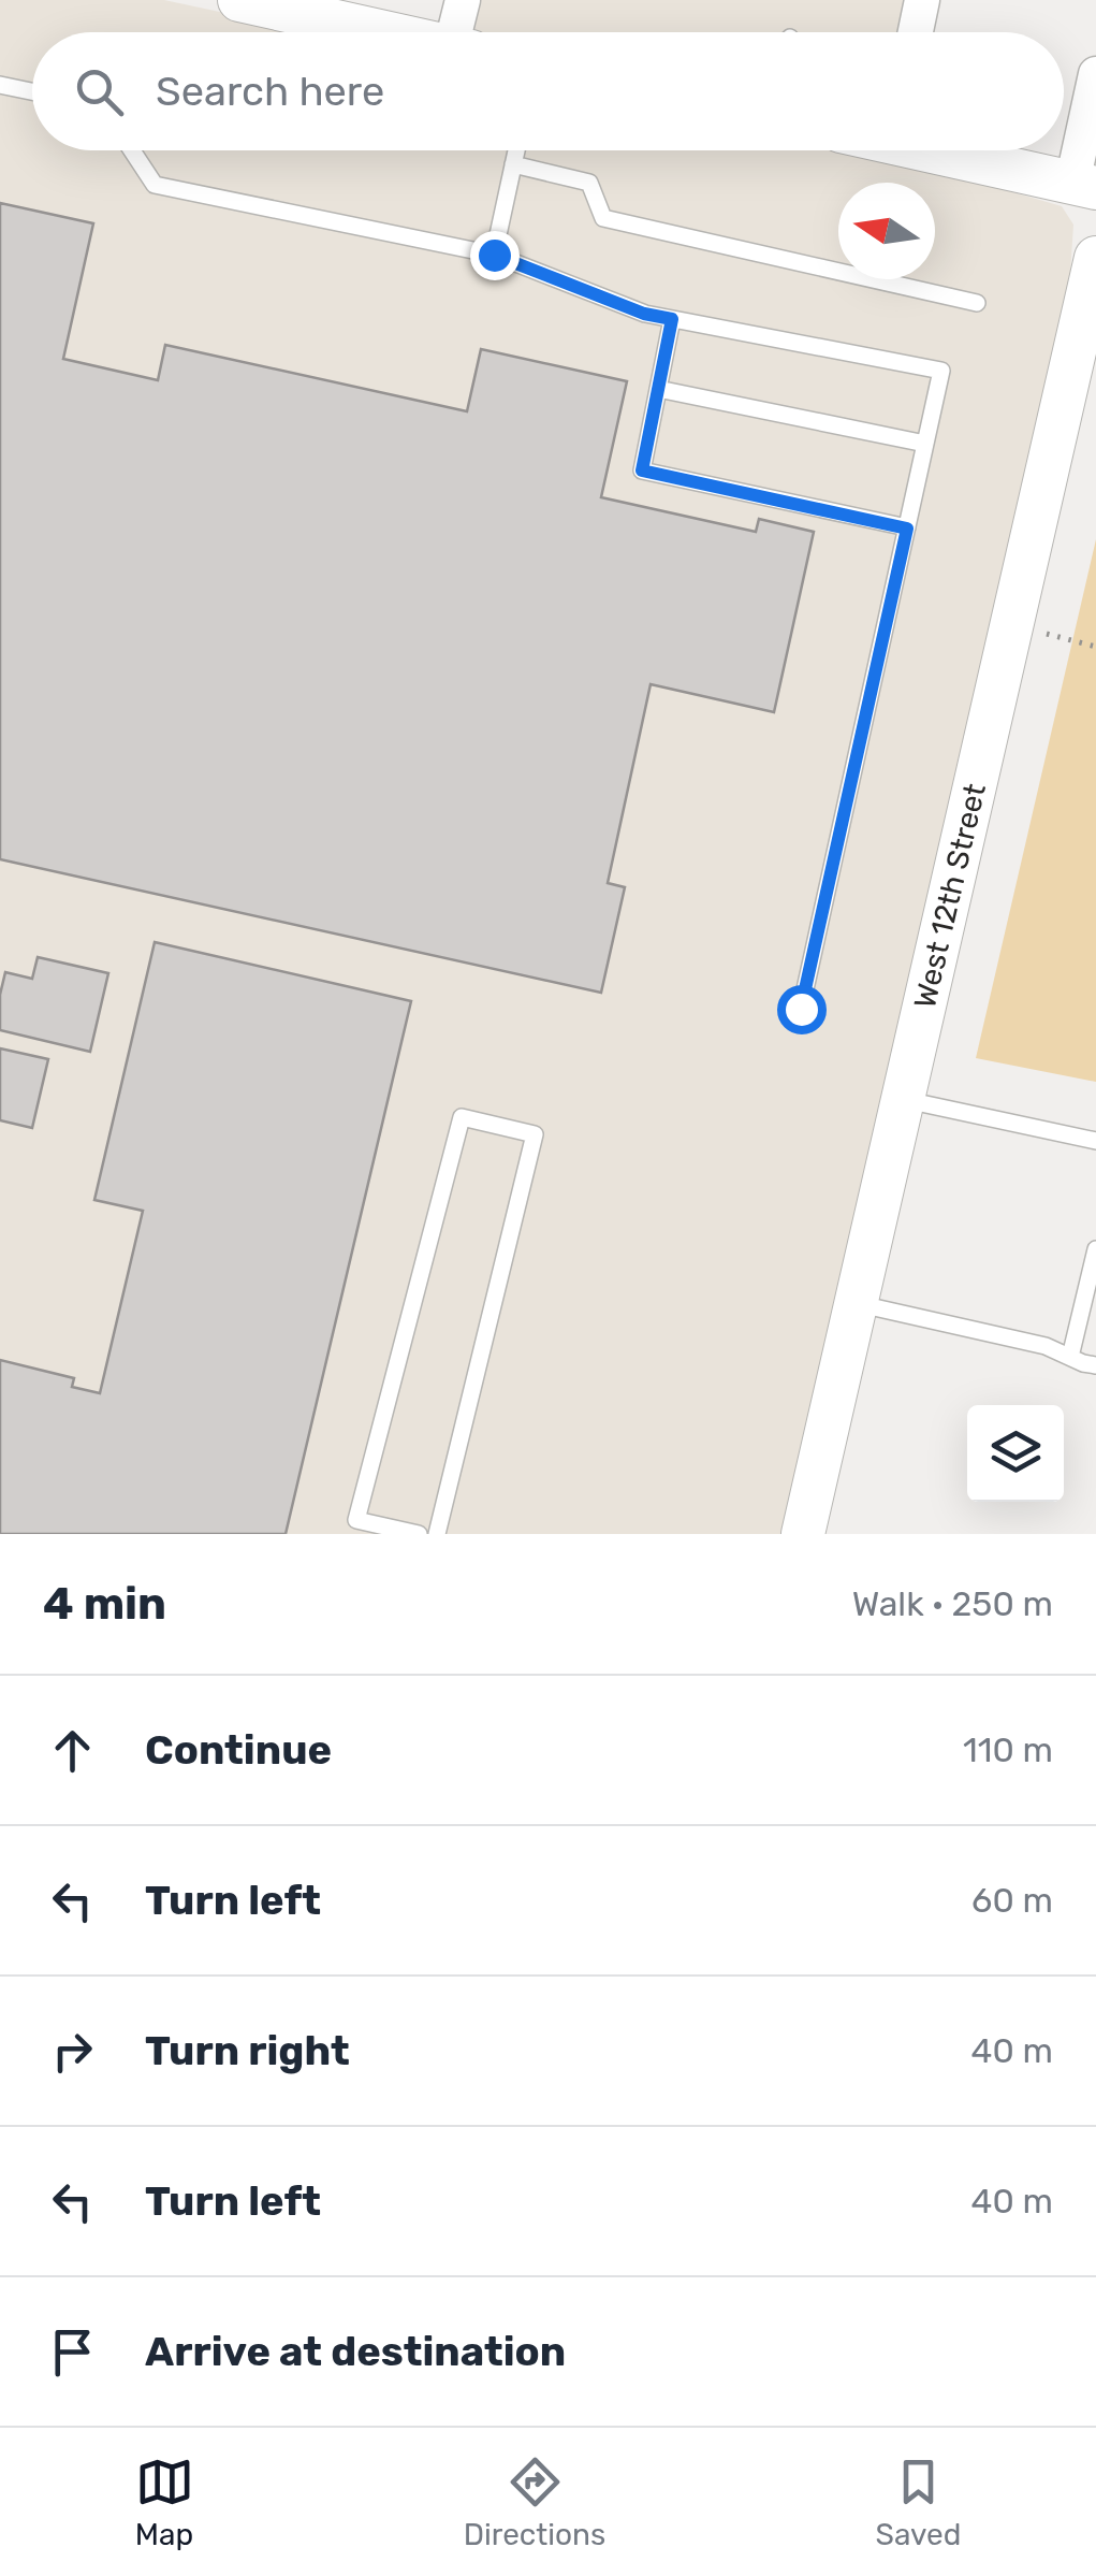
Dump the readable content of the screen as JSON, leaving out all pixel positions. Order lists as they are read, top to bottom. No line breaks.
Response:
{"streets":{"street":["West 12th Street"]},"north":"left","page":{"search":"Search here","heading":["4 min","Walk · 250 m"],"list":[["Continue","110 m"],["Turn left","60 m"],["Turn right","40 m"],["Turn left","40 m"],"Arrive at destination"],"nav":["Map","Directions","Saved"]}}
